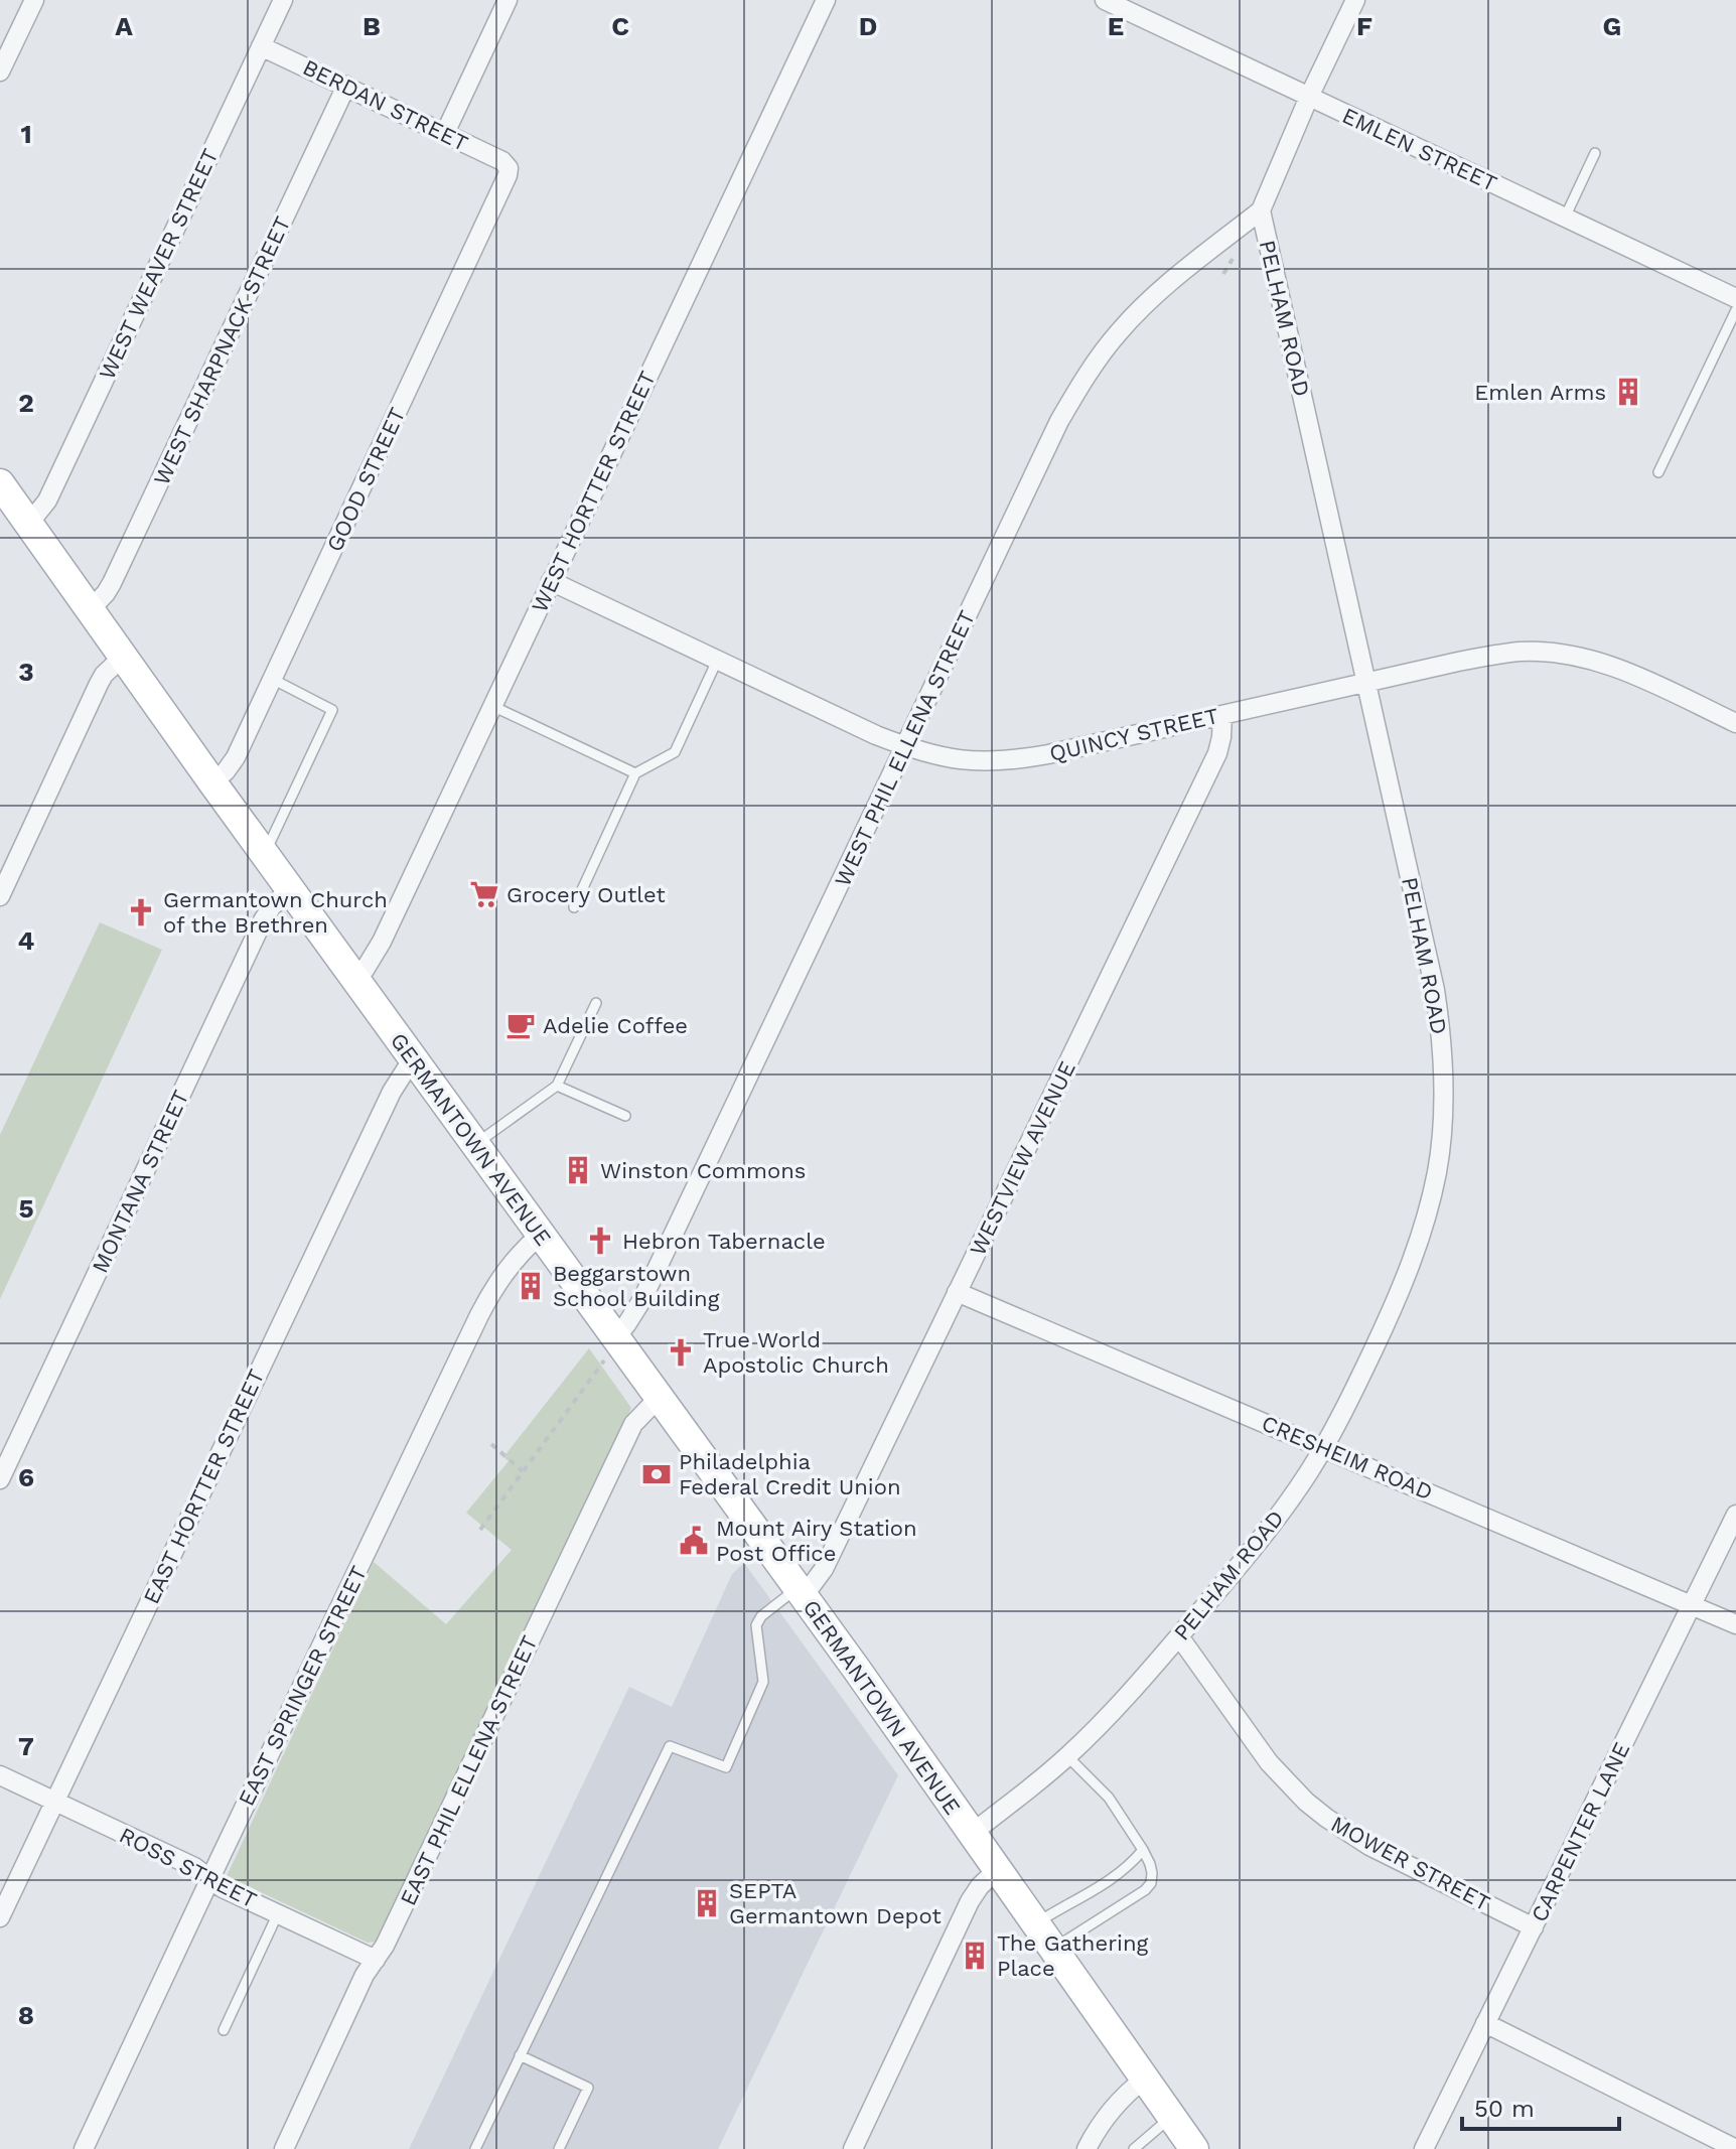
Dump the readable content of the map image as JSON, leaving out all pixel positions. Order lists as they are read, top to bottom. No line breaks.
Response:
{"streets":{"main road":["GERMANTOWN AVENUE"],"street":["BERDAN STREET","EMLEN STREET","WEST WEAVER STREET","PELHAM ROAD","WEST SHARPNACK STREET","GOOD STREET","WEST HORTTER STREET","QUINCY STREET","WEST PHIL ELLENA STREET","WESTVIEW AVENUE","MONTANA STREET","CRESHEIM ROAD","EAST HORTTER STREET","EAST SPRINGER STREET","EAST PHIL ELLENA STREET","CARPENTER LANE","MOWER STREET","ROSS STREET"]},"crossings":[["BERDAN STREET","WEST WEAVER STREET"],["BERDAN STREET","WEST SHARPNACK STREET"],["BERDAN STREET","GOOD STREET"],["EMLEN STREET","PELHAM ROAD"],["WEST WEAVER STREET","GERMANTOWN AVENUE"],["PELHAM ROAD","QUINCY STREET"],["PELHAM ROAD","WEST PHIL ELLENA STREET"],["PELHAM ROAD","GERMANTOWN AVENUE"],["PELHAM ROAD","CRESHEIM ROAD"],["PELHAM ROAD","MOWER STREET"],["WEST SHARPNACK STREET","GERMANTOWN AVENUE"],["GOOD STREET","GERMANTOWN AVENUE"],["WEST HORTTER STREET","QUINCY STREET"],["WEST HORTTER STREET","GERMANTOWN AVENUE"],["QUINCY STREET","WEST PHIL ELLENA STREET"],["QUINCY STREET","WESTVIEW AVENUE"],["WEST PHIL ELLENA STREET","GERMANTOWN AVENUE"],["GERMANTOWN AVENUE","WESTVIEW AVENUE"],["GERMANTOWN AVENUE","MONTANA STREET"],["GERMANTOWN AVENUE","EAST HORTTER STREET"],["GERMANTOWN AVENUE","EAST SPRINGER STREET"],["GERMANTOWN AVENUE","EAST PHIL ELLENA STREET"],["WESTVIEW AVENUE","CRESHEIM ROAD"],["CRESHEIM ROAD","CARPENTER LANE"],["EAST HORTTER STREET","ROSS STREET"],["EAST SPRINGER STREET","ROSS STREET"],["EAST PHIL ELLENA STREET","ROSS STREET"],["CARPENTER LANE","MOWER STREET"]],"places":{"building":["Emlen Arms","Winston Commons","Beggarstown School Building","SEPTA Germantown Depot","The Gathering Place"],"supermarket":["Grocery Outlet"],"church":["Germantown Church of the Brethren","Hebron Tabernacle","True World Apostolic Church"],"cafe":["Adelie Coffee"],"bank":["Philadelphia Federal Credit Union"],"public building":["Mount Airy Station Post Office"]},"scale_bar":"50 m","grid":{"columns":["A","B","C","D","E","F","G"],"rows":["1","2","3","4","5","6","7","8"]}}
